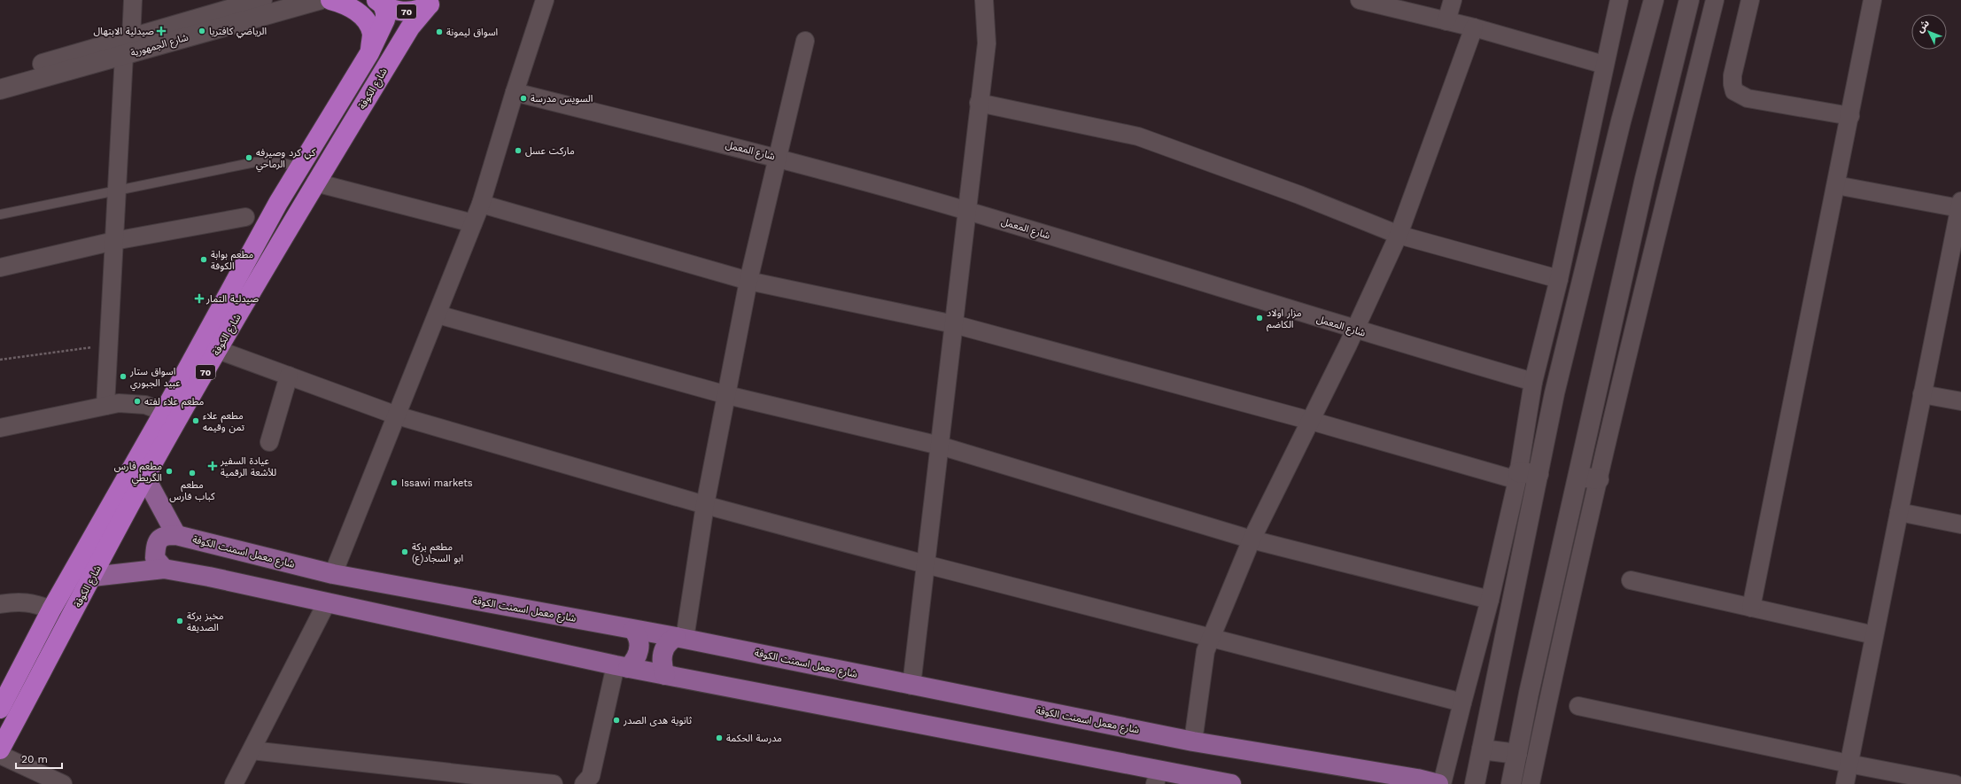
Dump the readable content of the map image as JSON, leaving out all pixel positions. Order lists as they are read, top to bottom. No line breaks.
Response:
{"streets":{"highway":["70","شارع الكوفة"],"main road":["شارع معمل اسمنت الكوفة"],"street":["شارع الجمهورية","شارع المعمل"]},"crossings":[["70","شارع الكوفة"]],"places":{"health":["صيدلية الابتهال","صيدلية التمار","عيادة السفير للأشعة الرقمية"],"other":["الرياضي كافتريا","اسواق ليمونة","السويس مدرسة","ماركت عسل","كي كرد وصيرفه الرماحي","مطعم بوابة الكوفة","مزار اولاد الكاضم","اسواق ستار عبيد الجبوري","مطعم علاء لفته","مطعم علاء تمن وقيمه","مطعم فارس الگريطي","مطعم كباب فارس","Issawi markets","مطعم بركة ابو السجاد(ع)","مخبز بركة الصديقة","ثانوية هدى الصدر","مدرسة الحكمة"]},"scale_bar":"20 m","north":"top left"}
